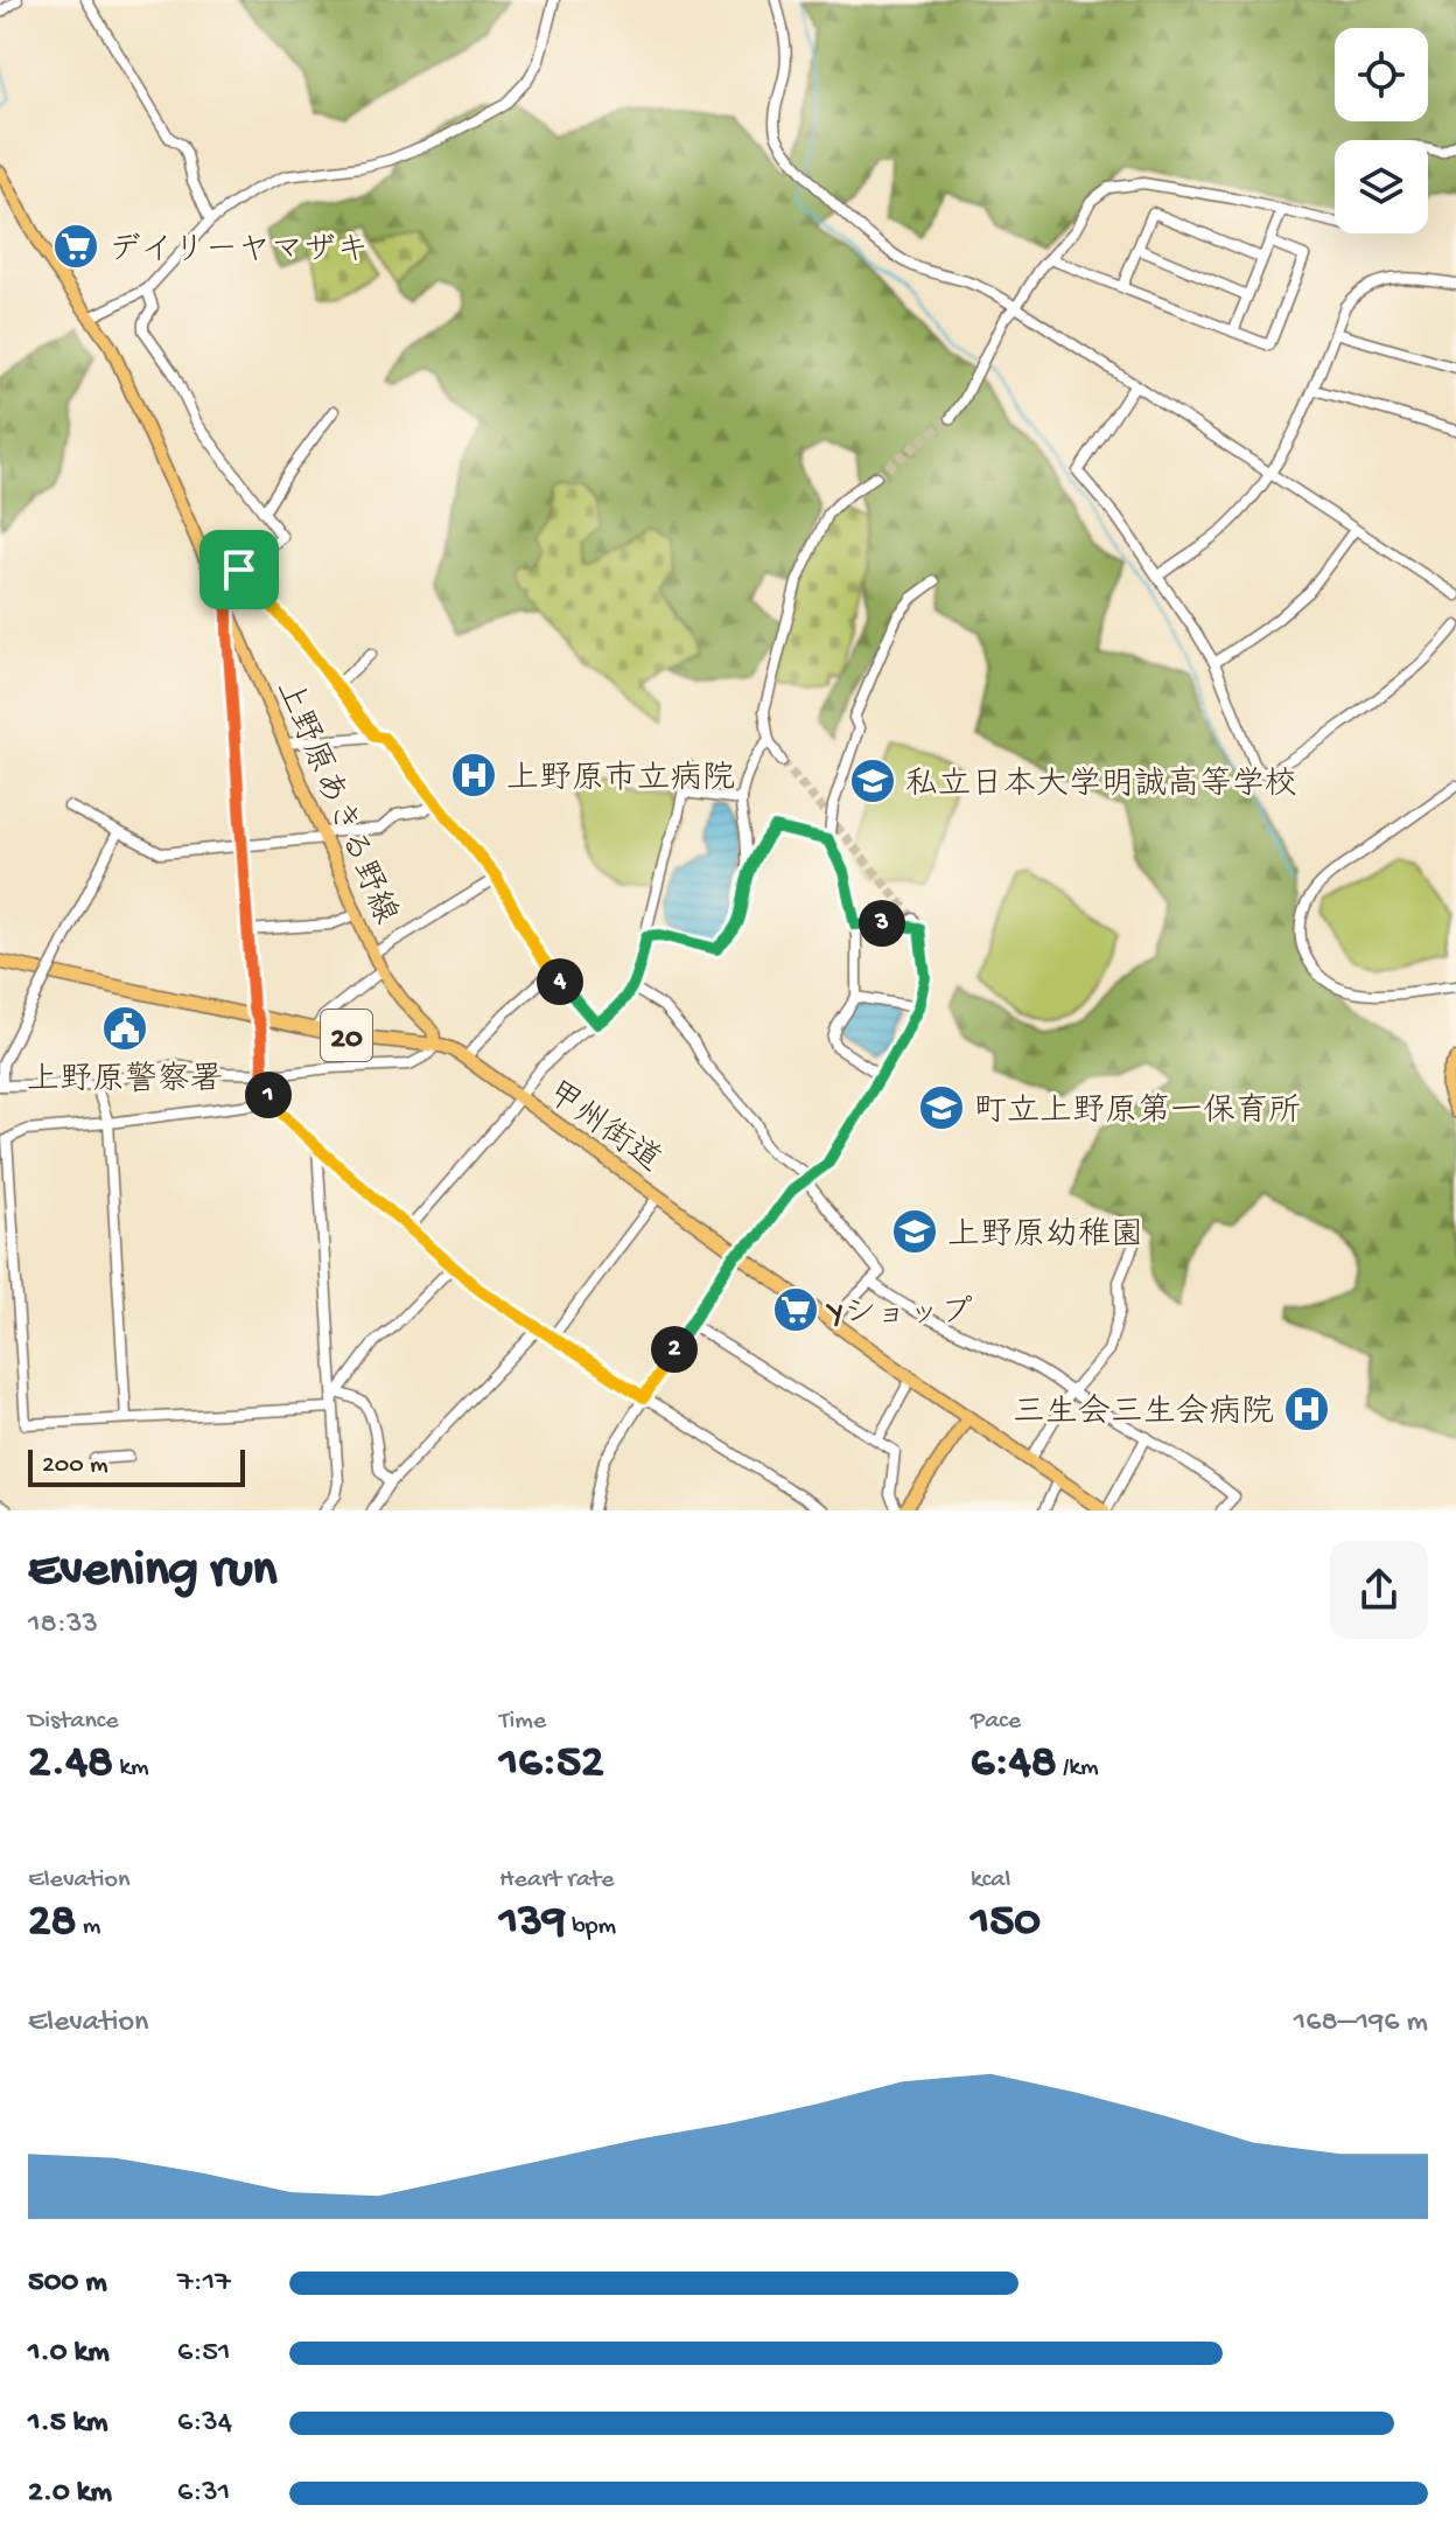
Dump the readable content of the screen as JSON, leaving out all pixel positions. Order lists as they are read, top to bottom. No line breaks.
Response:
{"streets":{"highway":["20","甲州街道"],"main road":["上野原あきる野線"]},"crossings":[["上野原あきる野線","甲州街道"]],"places":{"supermarket":["デイリーヤマザキ","Yショップ"],"hospital":["上野原市立病院","三生会三生会病院"],"school or university":["私立日本大学明誠高等学校","町立上野原第一保育所","上野原幼稚園"],"public building":["上野原警察署"]},"scale_bar":"200 m","page":{"pins":["3","4","1","2"],"scale":"200 m","heading":["Evening run","18:33"],"stats":[["Distance","2.48 km"],["Time","16:52"],["Pace","6:48 /km"],["Elevation","28 m"],["Heart rate","139 bpm"],["kcal","150"]],"chart":["Elevation","168–196 m"],"list":[{"name":"500 m","note":"7:17"},{"name":"1.0 km","note":"6:51"},{"name":"1.5 km","note":"6:34"},{"name":"2.0 km","note":"6:31"}]}}
